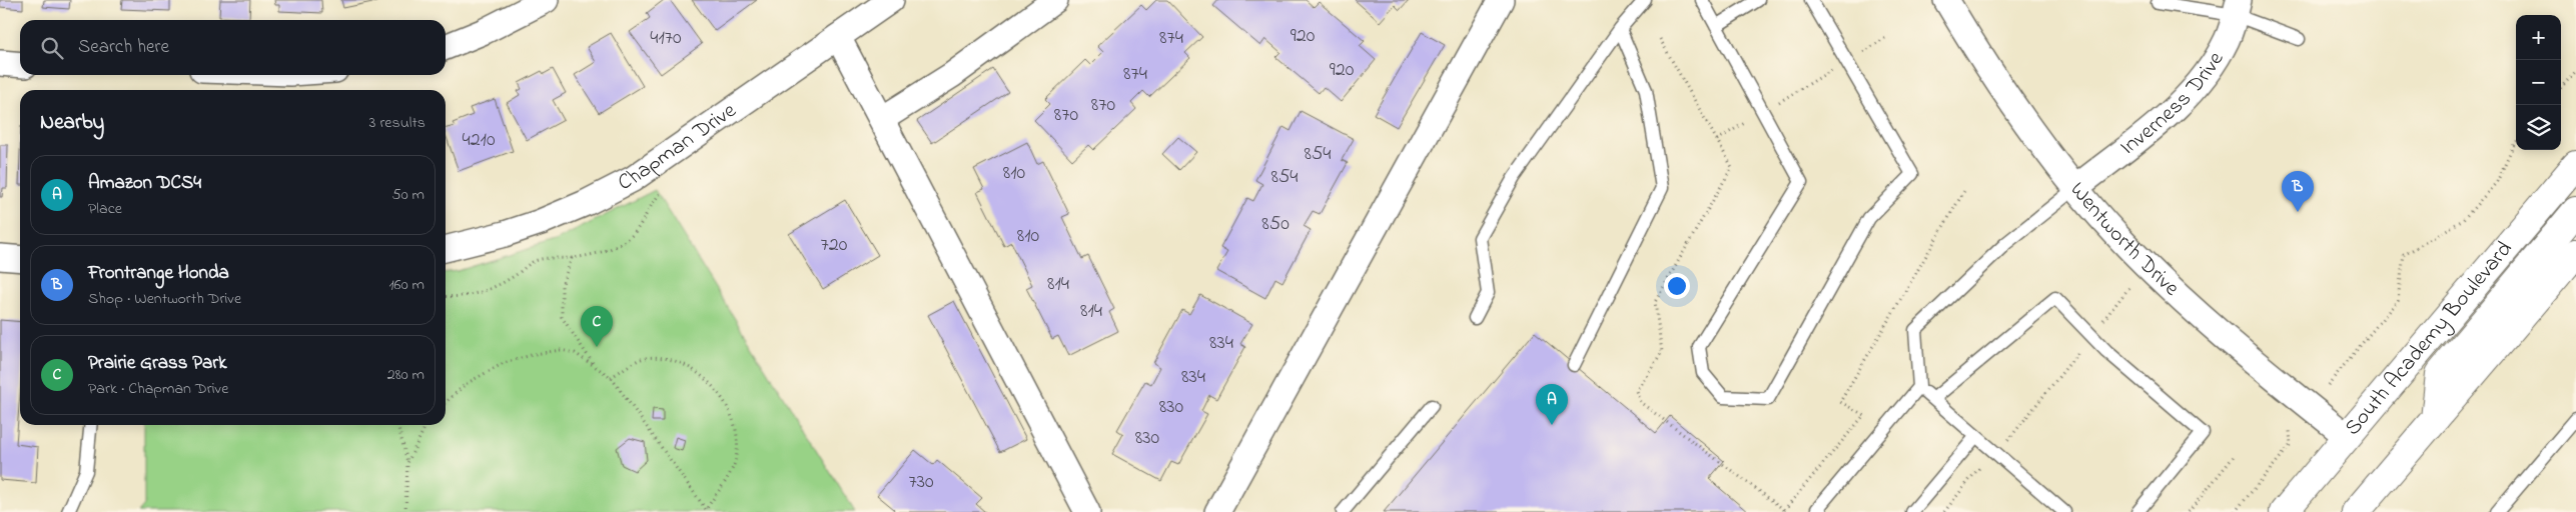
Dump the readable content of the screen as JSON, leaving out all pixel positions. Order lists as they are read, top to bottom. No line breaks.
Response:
{"streets":{"highway":["South Academy Boulevard"],"street":["Inverness Drive","Chapman Drive","Wentworth Drive"]},"crossings":[["Inverness Drive","Wentworth Drive"],["Wentworth Drive","South Academy Boulevard"]],"house_numbers":["920","4170","874","920","874","870","870","4210","854","810","854","850","810","720","814","814","834","834","830","830","730"],"page":{"map_buttons":["+","−"],"search":"Search here","heading":["Nearby","3 results"],"list":[{"mark":"A","name":"Amazon DCS4","note":"Place","value":"50 m"},{"mark":"B","name":"Frontrange Honda","note":"Shop · Wentworth Drive","value":"160 m"},{"mark":"C","name":"Prairie Grass Park","note":"Park · Chapman Drive","value":"280 m"}],"pins":["B","C","A"]}}
